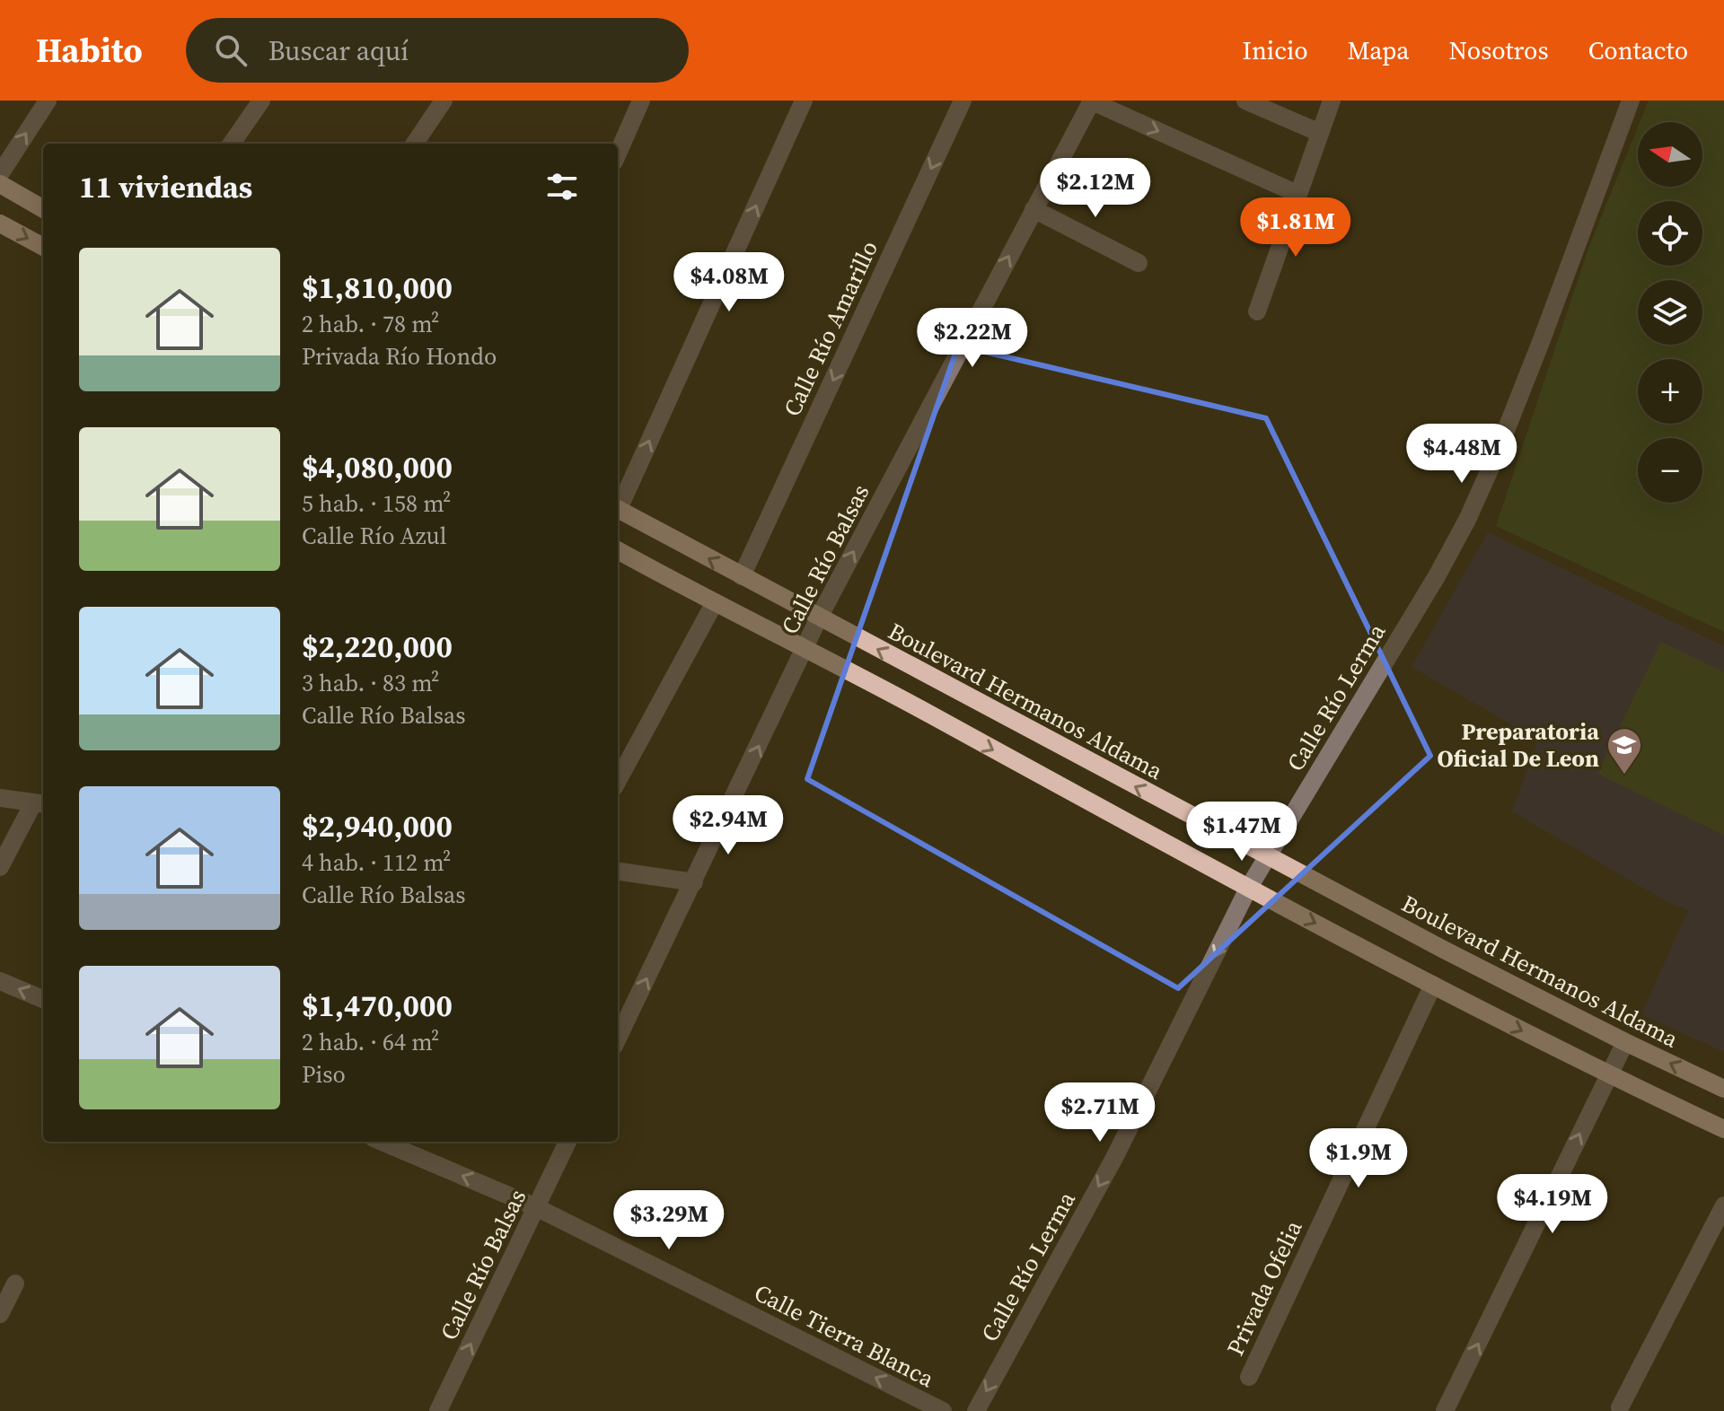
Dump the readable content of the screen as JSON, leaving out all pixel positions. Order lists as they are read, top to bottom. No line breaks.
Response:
{"streets":{"main road":["Boulevard Hermanos Aldama"],"street":["Calle Río Amarillo","Calle Río Balsas","Calle Río Lerma","Privada Ofelia","Calle Tierra Blanca"]},"crossings":[["Calle Río Amarillo","Boulevard Hermanos Aldama"],["Calle Río Balsas","Boulevard Hermanos Aldama"],["Calle Río Balsas","Calle Tierra Blanca"],["Calle Río Lerma","Boulevard Hermanos Aldama"]],"one_way":["Calle Río Balsas","Calle Río Lerma","Calle Tierra Blanca"],"places":{"school or university":["Preparatoria Oficial De Leon"]},"north":"left","page":{"header":"Habito","search":"Buscar aquí","nav":["Inicio","Mapa","Nosotros","Contacto"],"map_buttons":["+","−"],"heading":"11 viviendas","price":["$2.12M","$1.81M","$4.08M","$2.22M","$4.48M","$2.94M","$1.47M","$2.71M","$1.9M","$4.19M","$3.29M"],"list":[{"name":"$1,810,000","note":"2 hab. · 78 m² · Privada Río Hondo"},{"name":"$4,080,000","note":"5 hab. · 158 m² · Calle Río Azul"},{"name":"$2,220,000","note":"3 hab. · 83 m² · Calle Río Balsas"},{"name":"$2,940,000","note":"4 hab. · 112 m² · Calle Río Balsas"},{"name":"$1,470,000","note":"2 hab. · 64 m² · Piso"}]}}
